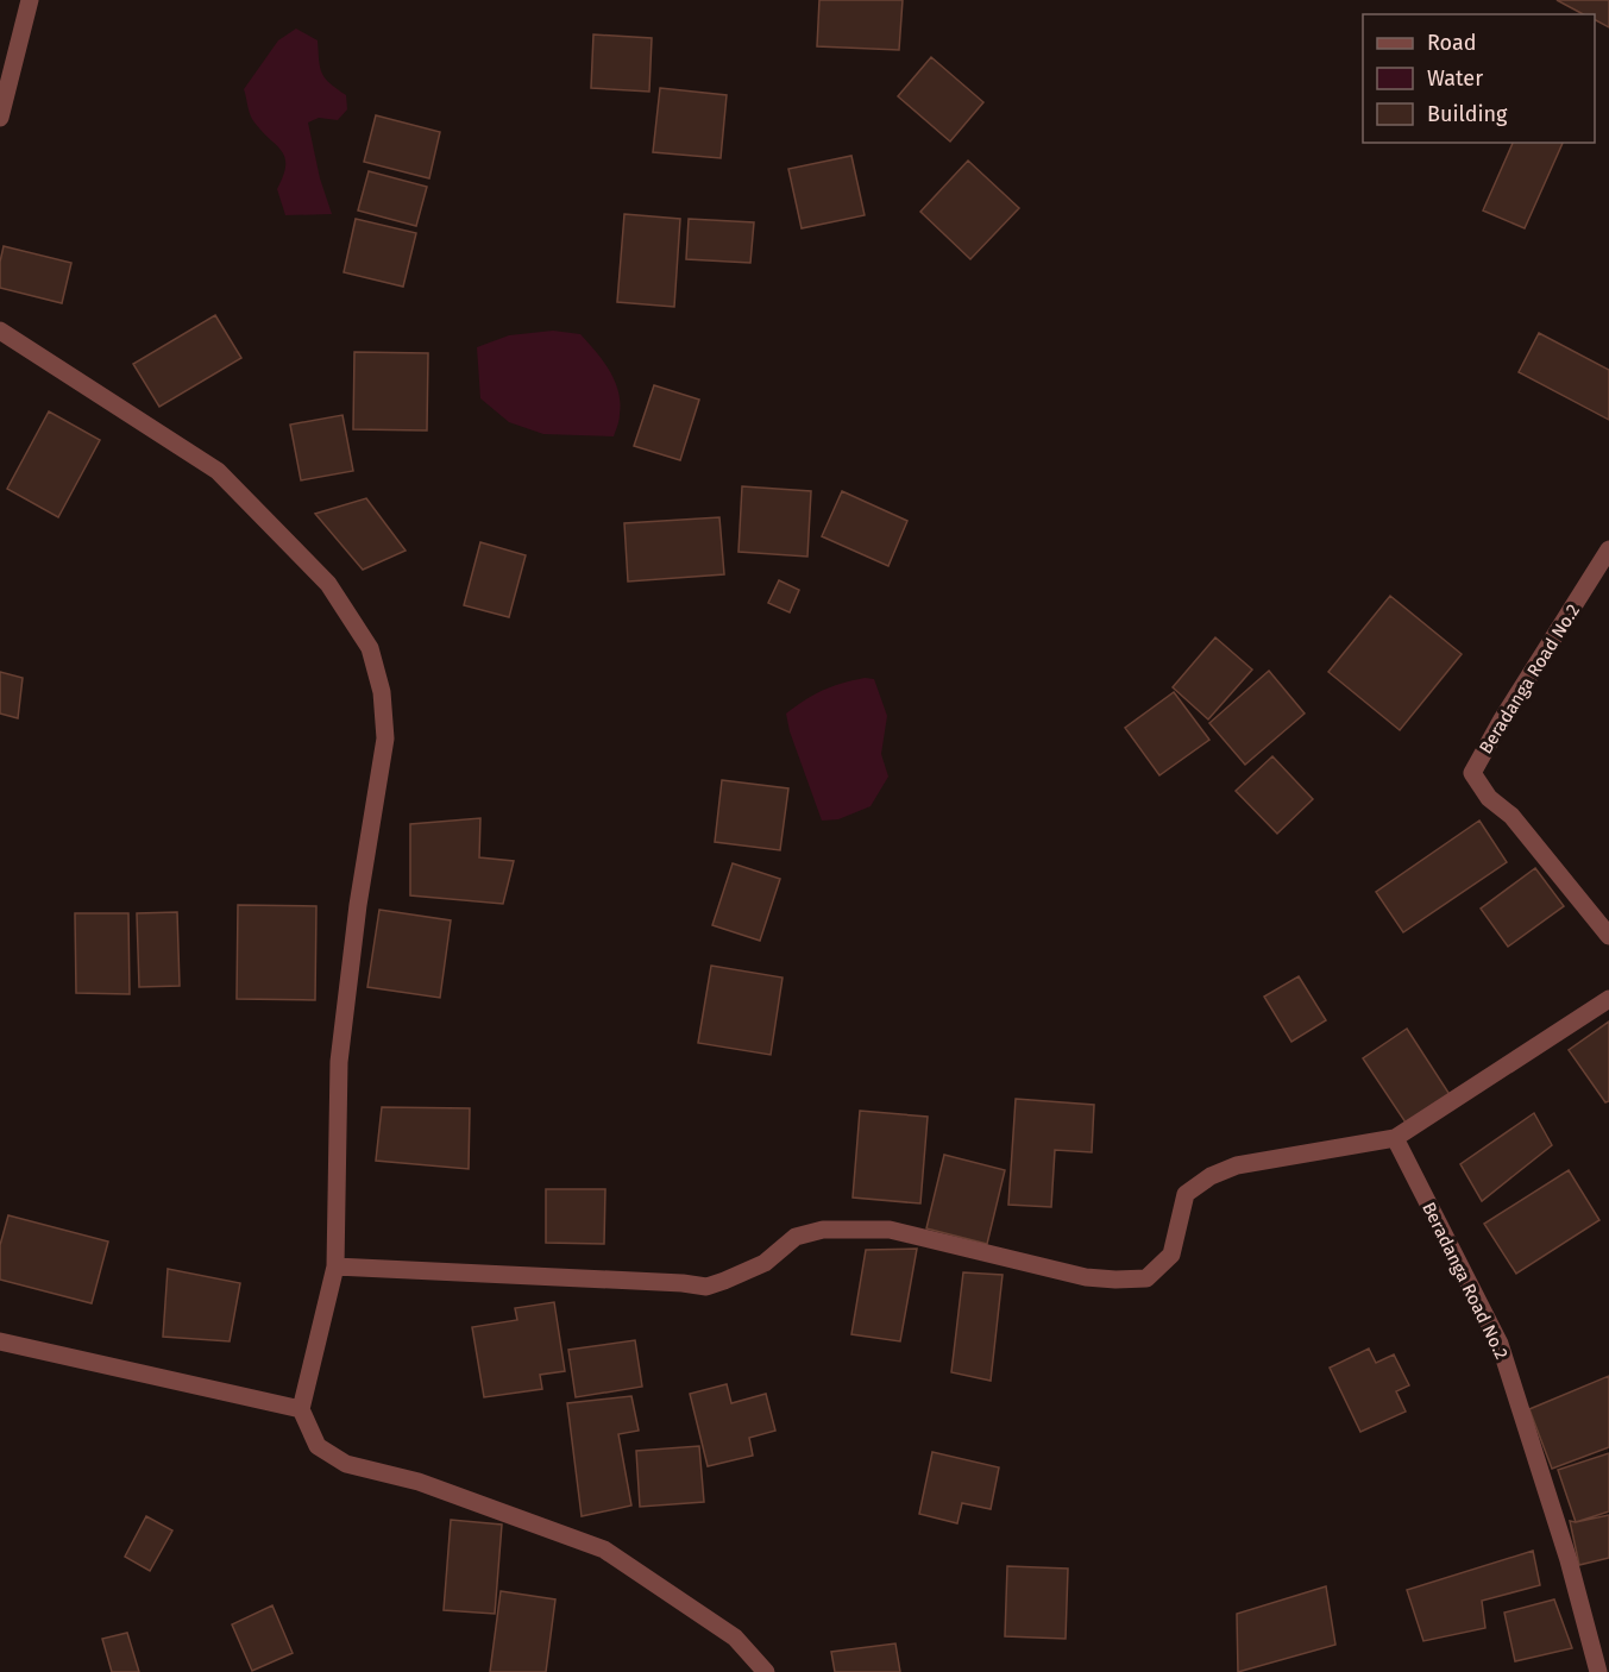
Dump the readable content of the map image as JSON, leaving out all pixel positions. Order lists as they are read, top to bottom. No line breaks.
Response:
{"streets":{"street":["Beradanga Road No.2"]},"legend":["Road","Water","Building"]}
